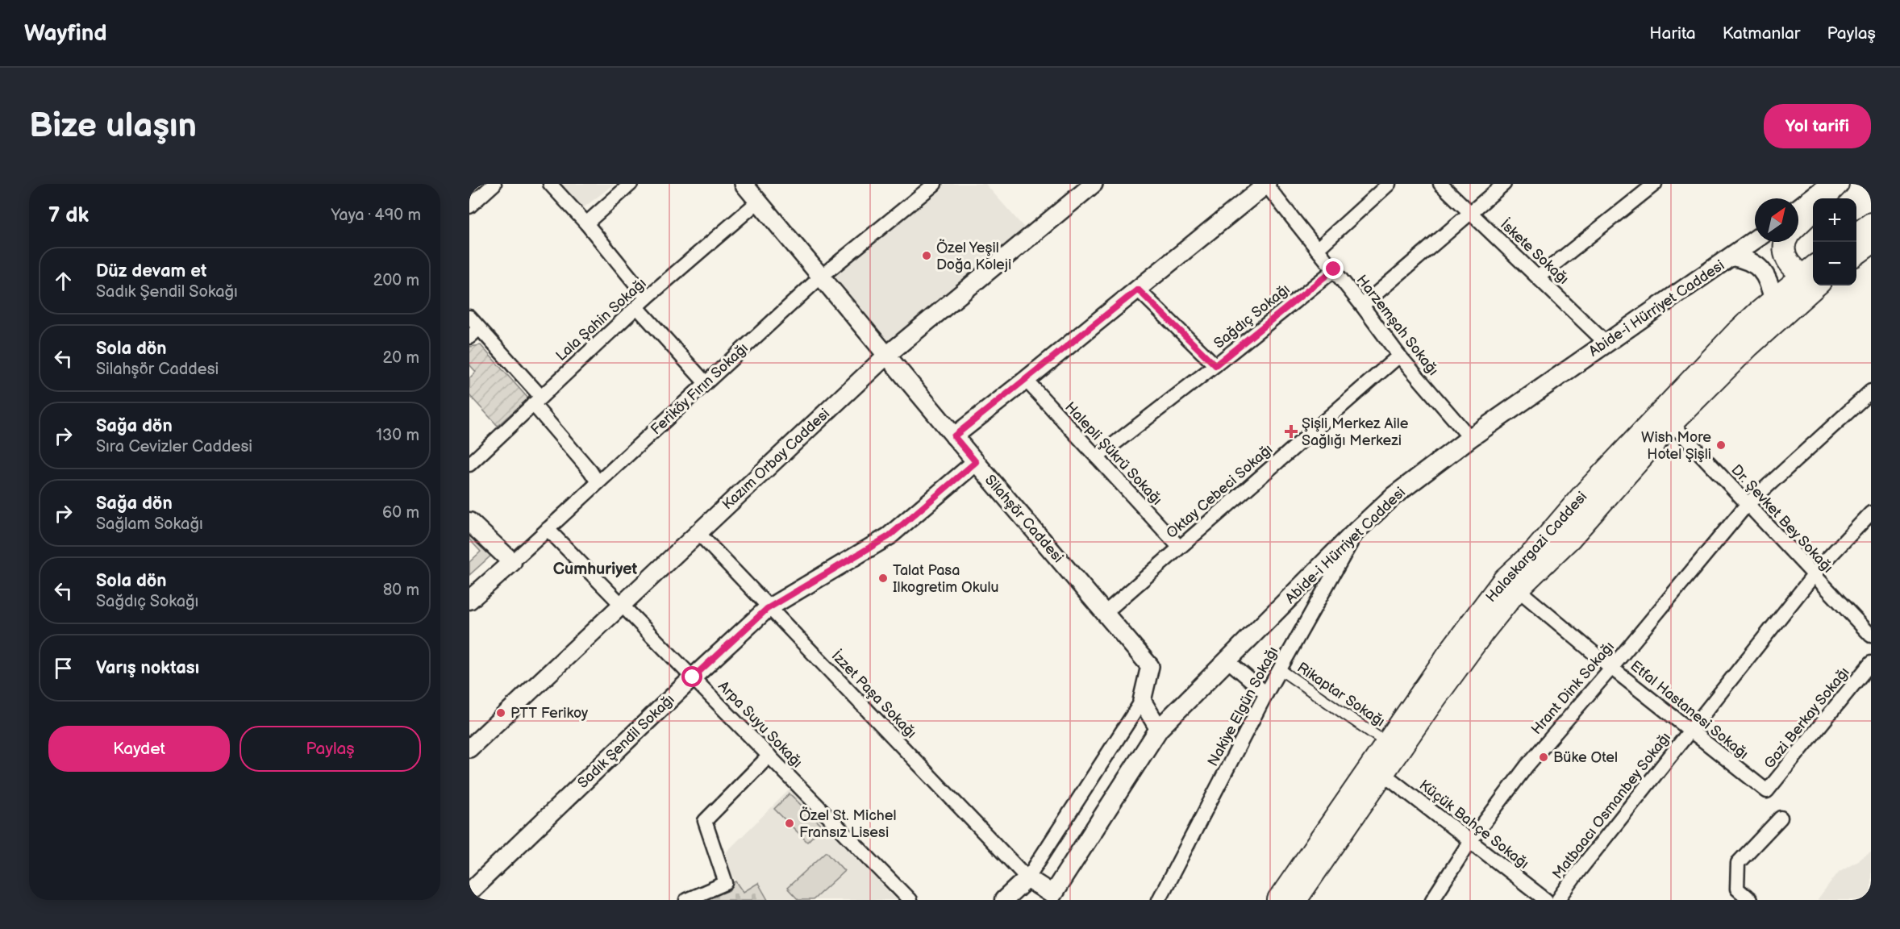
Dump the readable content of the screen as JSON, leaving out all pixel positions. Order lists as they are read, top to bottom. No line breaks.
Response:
{"streets":{"main road":["Abide-i Hürriyet Caddesi","Feriköy Fırın Sokağı","Halaskargazi Caddesi"],"street":["İskete Sokağı","Sağdıç Sokağı","Lala Şahin Sokağı","Harzemşah Sokağı","Halepli Şükrü Sokağı","Kazım Orbay Caddesi","Oktay Cebeci Sokağı","Silahşör Caddesi","Dr. Şevket Bey Sokağı","Hrant Dink Sokağı","İzzet Paşa Sokağı","Rikaptar Sokağı","Nakiye Elgün Sokağı","Etfal Hastanesi Sokağı","Gazi Berkay Sokağı","Arpa Suyu Sokağı","Sadık Şendil Sokağı","Matbaacı Osmanbey Sokağı","Küçük Bahçe Sokağı"]},"crossings":[["İskete Sokağı","Abide-i Hürriyet Caddesi"],["Abide-i Hürriyet Caddesi","Harzemşah Sokağı"],["Abide-i Hürriyet Caddesi","İzzet Paşa Sokağı"],["Abide-i Hürriyet Caddesi","Nakiye Elgün Sokağı"],["Sağdıç Sokağı","Harzemşah Sokağı"],["Sağdıç Sokağı","Halepli Şükrü Sokağı"],["Lala Şahin Sokağı","Silahşör Caddesi"],["Harzemşah Sokağı","Oktay Cebeci Sokağı"],["Feriköy Fırın Sokağı","Silahşör Caddesi"],["Feriköy Fırın Sokağı","Arpa Suyu Sokağı"],["Halepli Şükrü Sokağı","Oktay Cebeci Sokağı"],["Kazım Orbay Caddesi","Silahşör Caddesi"],["Kazım Orbay Caddesi","İzzet Paşa Sokağı"],["Kazım Orbay Caddesi","Arpa Suyu Sokağı"],["Oktay Cebeci Sokağı","Silahşör Caddesi"],["Silahşör Caddesi","Sadık Şendil Sokağı"],["Dr. Şevket Bey Sokağı","Halaskargazi Caddesi"],["Dr. Şevket Bey Sokağı","Hrant Dink Sokağı"],["Dr. Şevket Bey Sokağı","Matbaacı Osmanbey Sokağı"],["Halaskargazi Caddesi","Rikaptar Sokağı"],["Halaskargazi Caddesi","Etfal Hastanesi Sokağı"],["Halaskargazi Caddesi","Küçük Bahçe Sokağı"],["Hrant Dink Sokağı","Etfal Hastanesi Sokağı"],["Hrant Dink Sokağı","Küçük Bahçe Sokağı"],["İzzet Paşa Sokağı","Sadık Şendil Sokağı"],["Rikaptar Sokağı","Nakiye Elgün Sokağı"],["Etfal Hastanesi Sokağı","Gazi Berkay Sokağı"],["Etfal Hastanesi Sokağı","Matbaacı Osmanbey Sokağı"],["Arpa Suyu Sokağı","Sadık Şendil Sokağı"]],"districts":["Cumhuriyet"],"places":{"other":["Özel Yeşil Doğa Koleji","Wish More Hotel Şişli","Talat Pasa Ilkogretim Okulu","PTT Ferikoy","Büke Otel","Özel St. Michel Fransız Lisesi"],"health":["Şişli Merkez Aile Sağlığı Merkezi"]},"north":"top right","page":{"header":"Wayfind","nav":["Harita","Katmanlar","Paylaş"],"buttons":["Yol tarifi",["Kaydet","Paylaş"]],"title":"Bize ulaşın","heading":["7 dk","Yaya · 490 m"],"map_buttons":["+","−"],"list":[["Düz devam et","Sadık Şendil Sokağı","200 m"],["Sola dön","Silahşör Caddesi","20 m"],["Sağa dön","Sıra Cevizler Caddesi","130 m"],["Sağa dön","Sağlam Sokağı","60 m"],["Sola dön","Sağdıç Sokağı","80 m"],"Varış noktası"]}}
